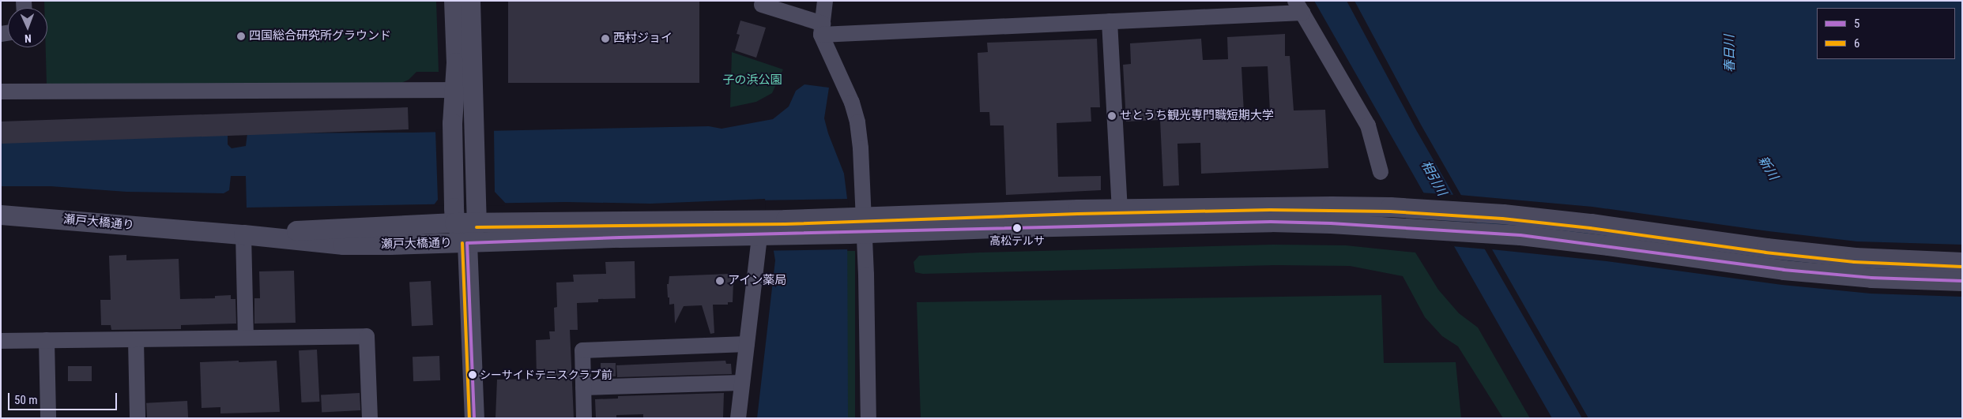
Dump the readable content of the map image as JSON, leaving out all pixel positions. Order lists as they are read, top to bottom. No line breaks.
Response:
{"streets":{"street":["瀬戸大橋通り"]},"water":["春日川","新川","相引川"],"parks":["子の浜公園"],"places":["四国総合研究所グラウンド","西村ジョイ","せとうち観光専門職短期大学","高松テルサ","アイン薬局","シーサイドテニスクラブ前"],"lines":["transit line 6","transit line 5"],"legend":["5","6"],"scale_bar":"50 m","north":"bottom"}
